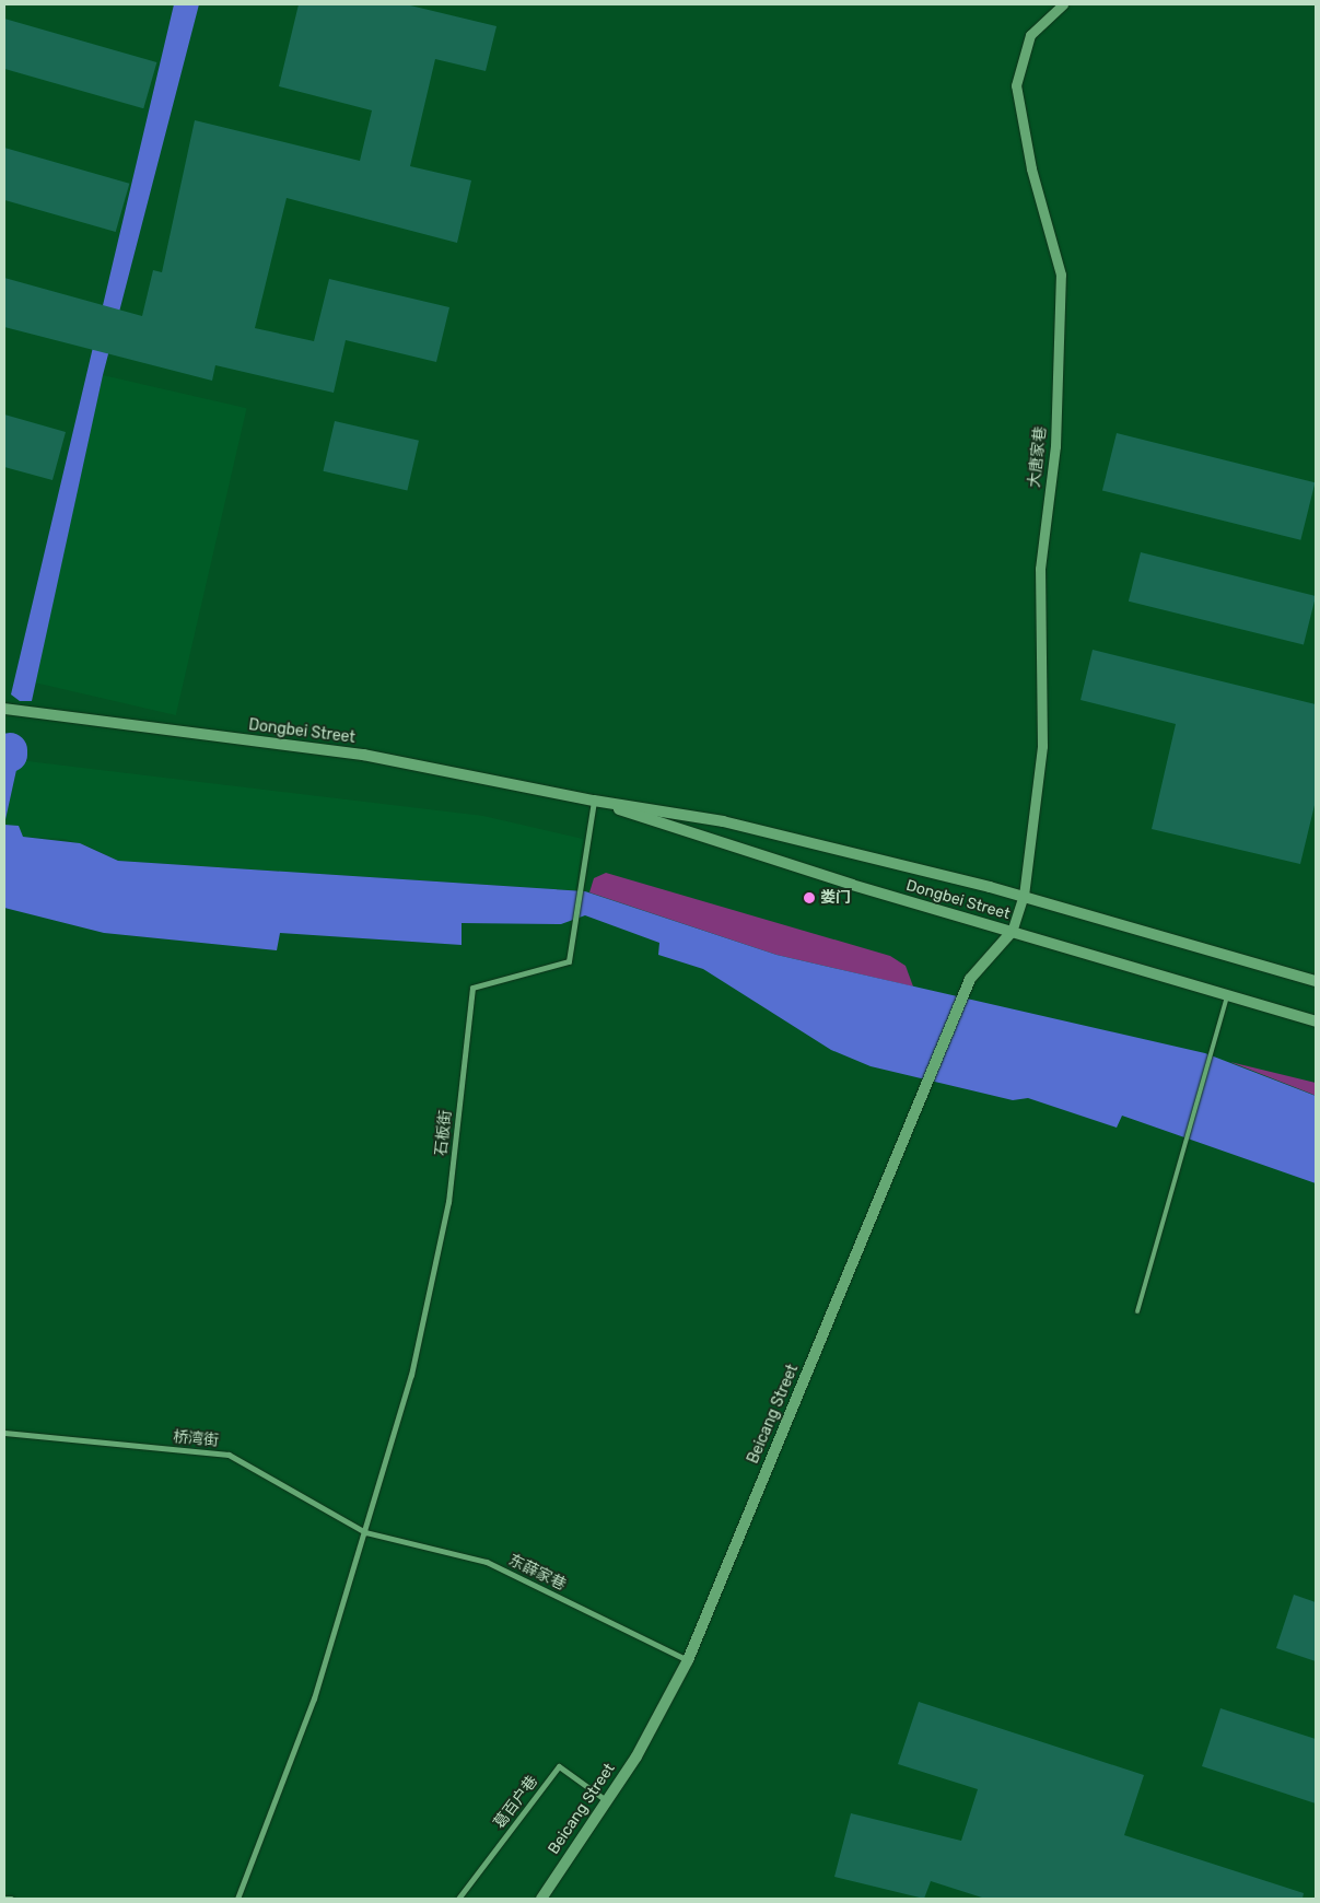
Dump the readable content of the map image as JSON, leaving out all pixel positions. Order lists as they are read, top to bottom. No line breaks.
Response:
{"streets":{"main road":["Dongbei Street","Beicang Street"],"street":["大唐家巷","石板街","桥湾街","东薛家巷","葛百户巷"]},"crossings":[["大唐家巷","Dongbei Street"],["大唐家巷","Beicang Street"],["Dongbei Street","石板街"],["Dongbei Street","Beicang Street"],["石板街","桥湾街"],["石板街","东薛家巷"],["Beicang Street","东薛家巷"],["Beicang Street","葛百户巷"],["桥湾街","东薛家巷"]],"places":["娄门"]}
